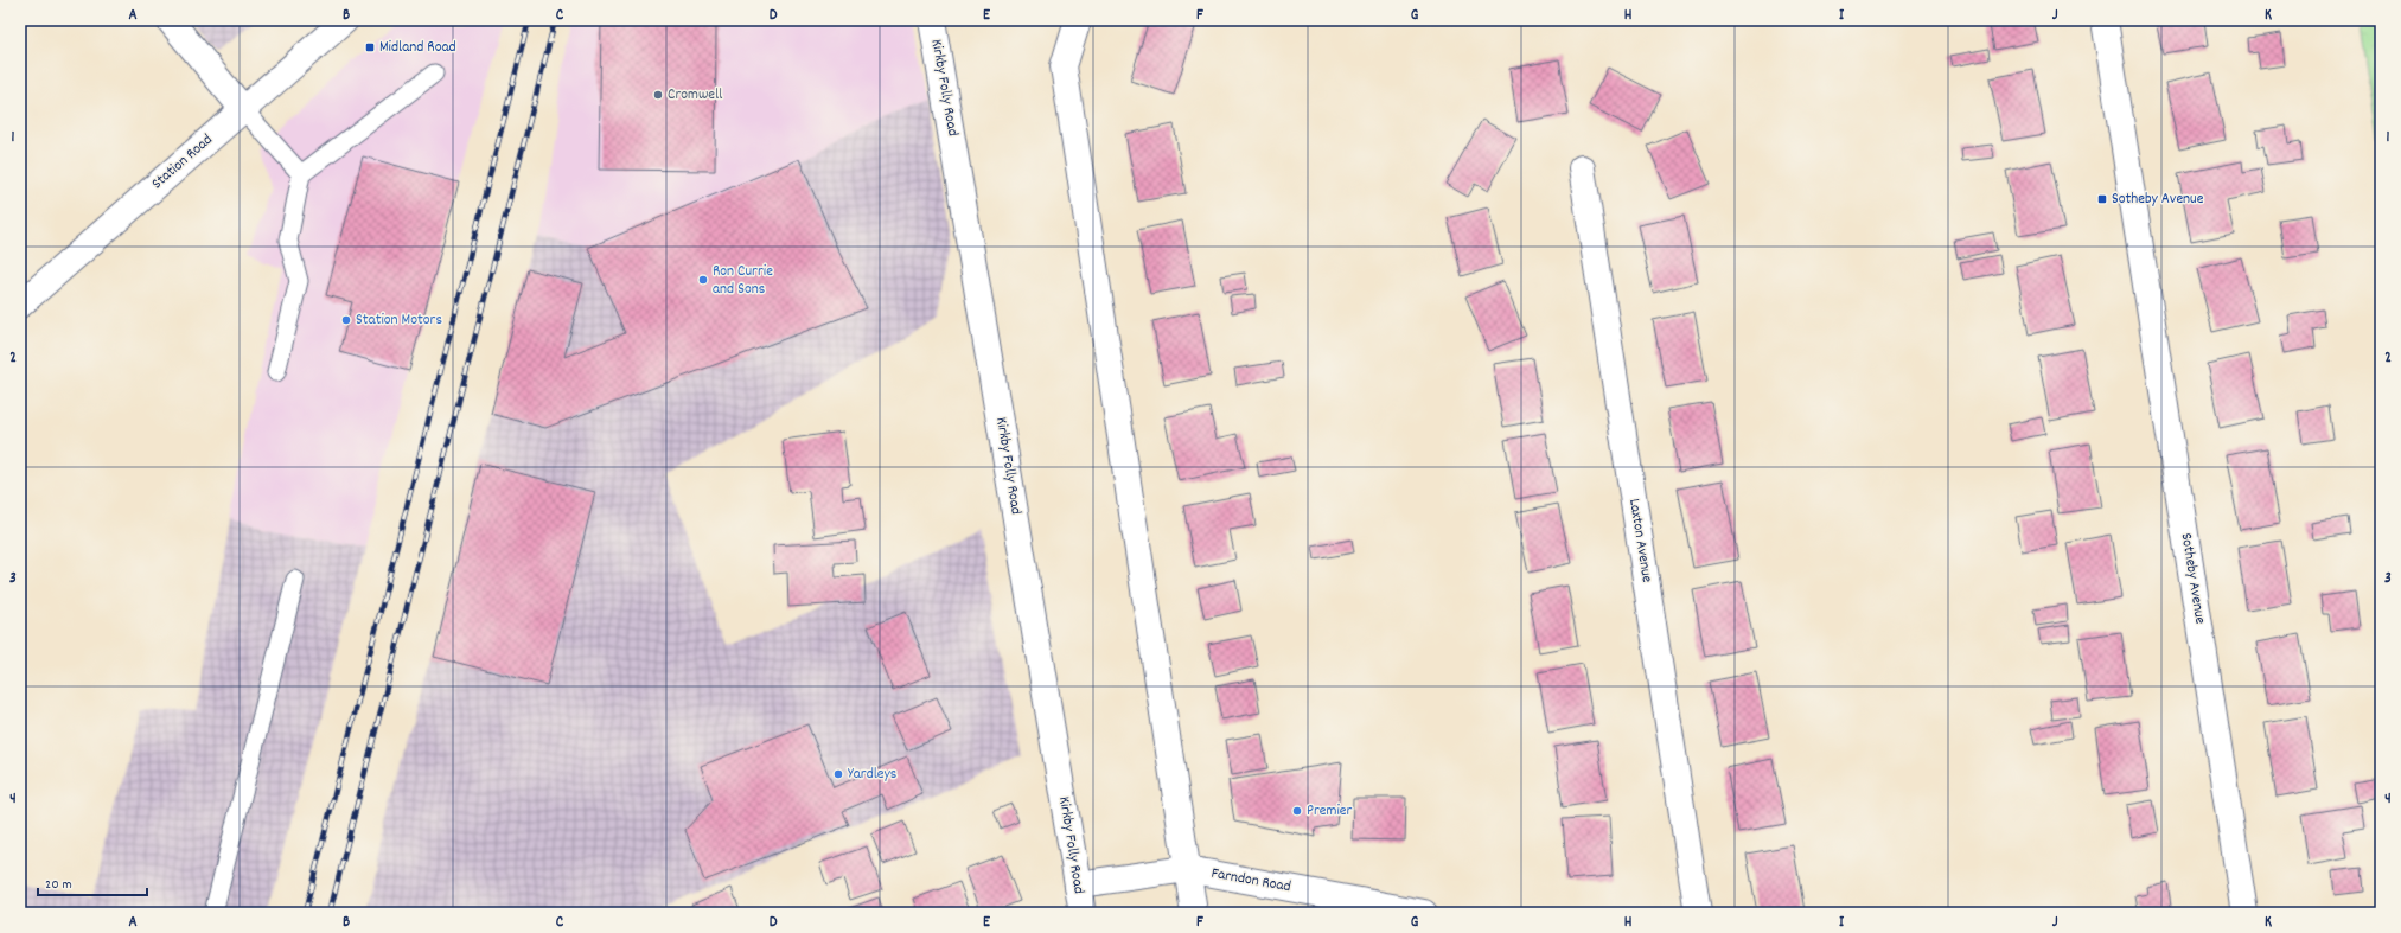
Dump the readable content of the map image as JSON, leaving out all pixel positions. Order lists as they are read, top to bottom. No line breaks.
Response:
{"streets":{"street":["Kirkby Folly Road","Station Road","Laxton Avenue","Sotheby Avenue","Farndon Road"]},"crossings":[["Kirkby Folly Road","Farndon Road"]],"places":{"transit":["Midland Road","Sotheby Avenue"],"other":["Cromwell","Ron Currie and Sons","Station Motors","Yardleys","Premier"]},"scale_bar":"20 m","grid":{"columns":["A","B","C","D","E","F","G","H","I","J","K"],"rows":["1","2","3","4"]}}
